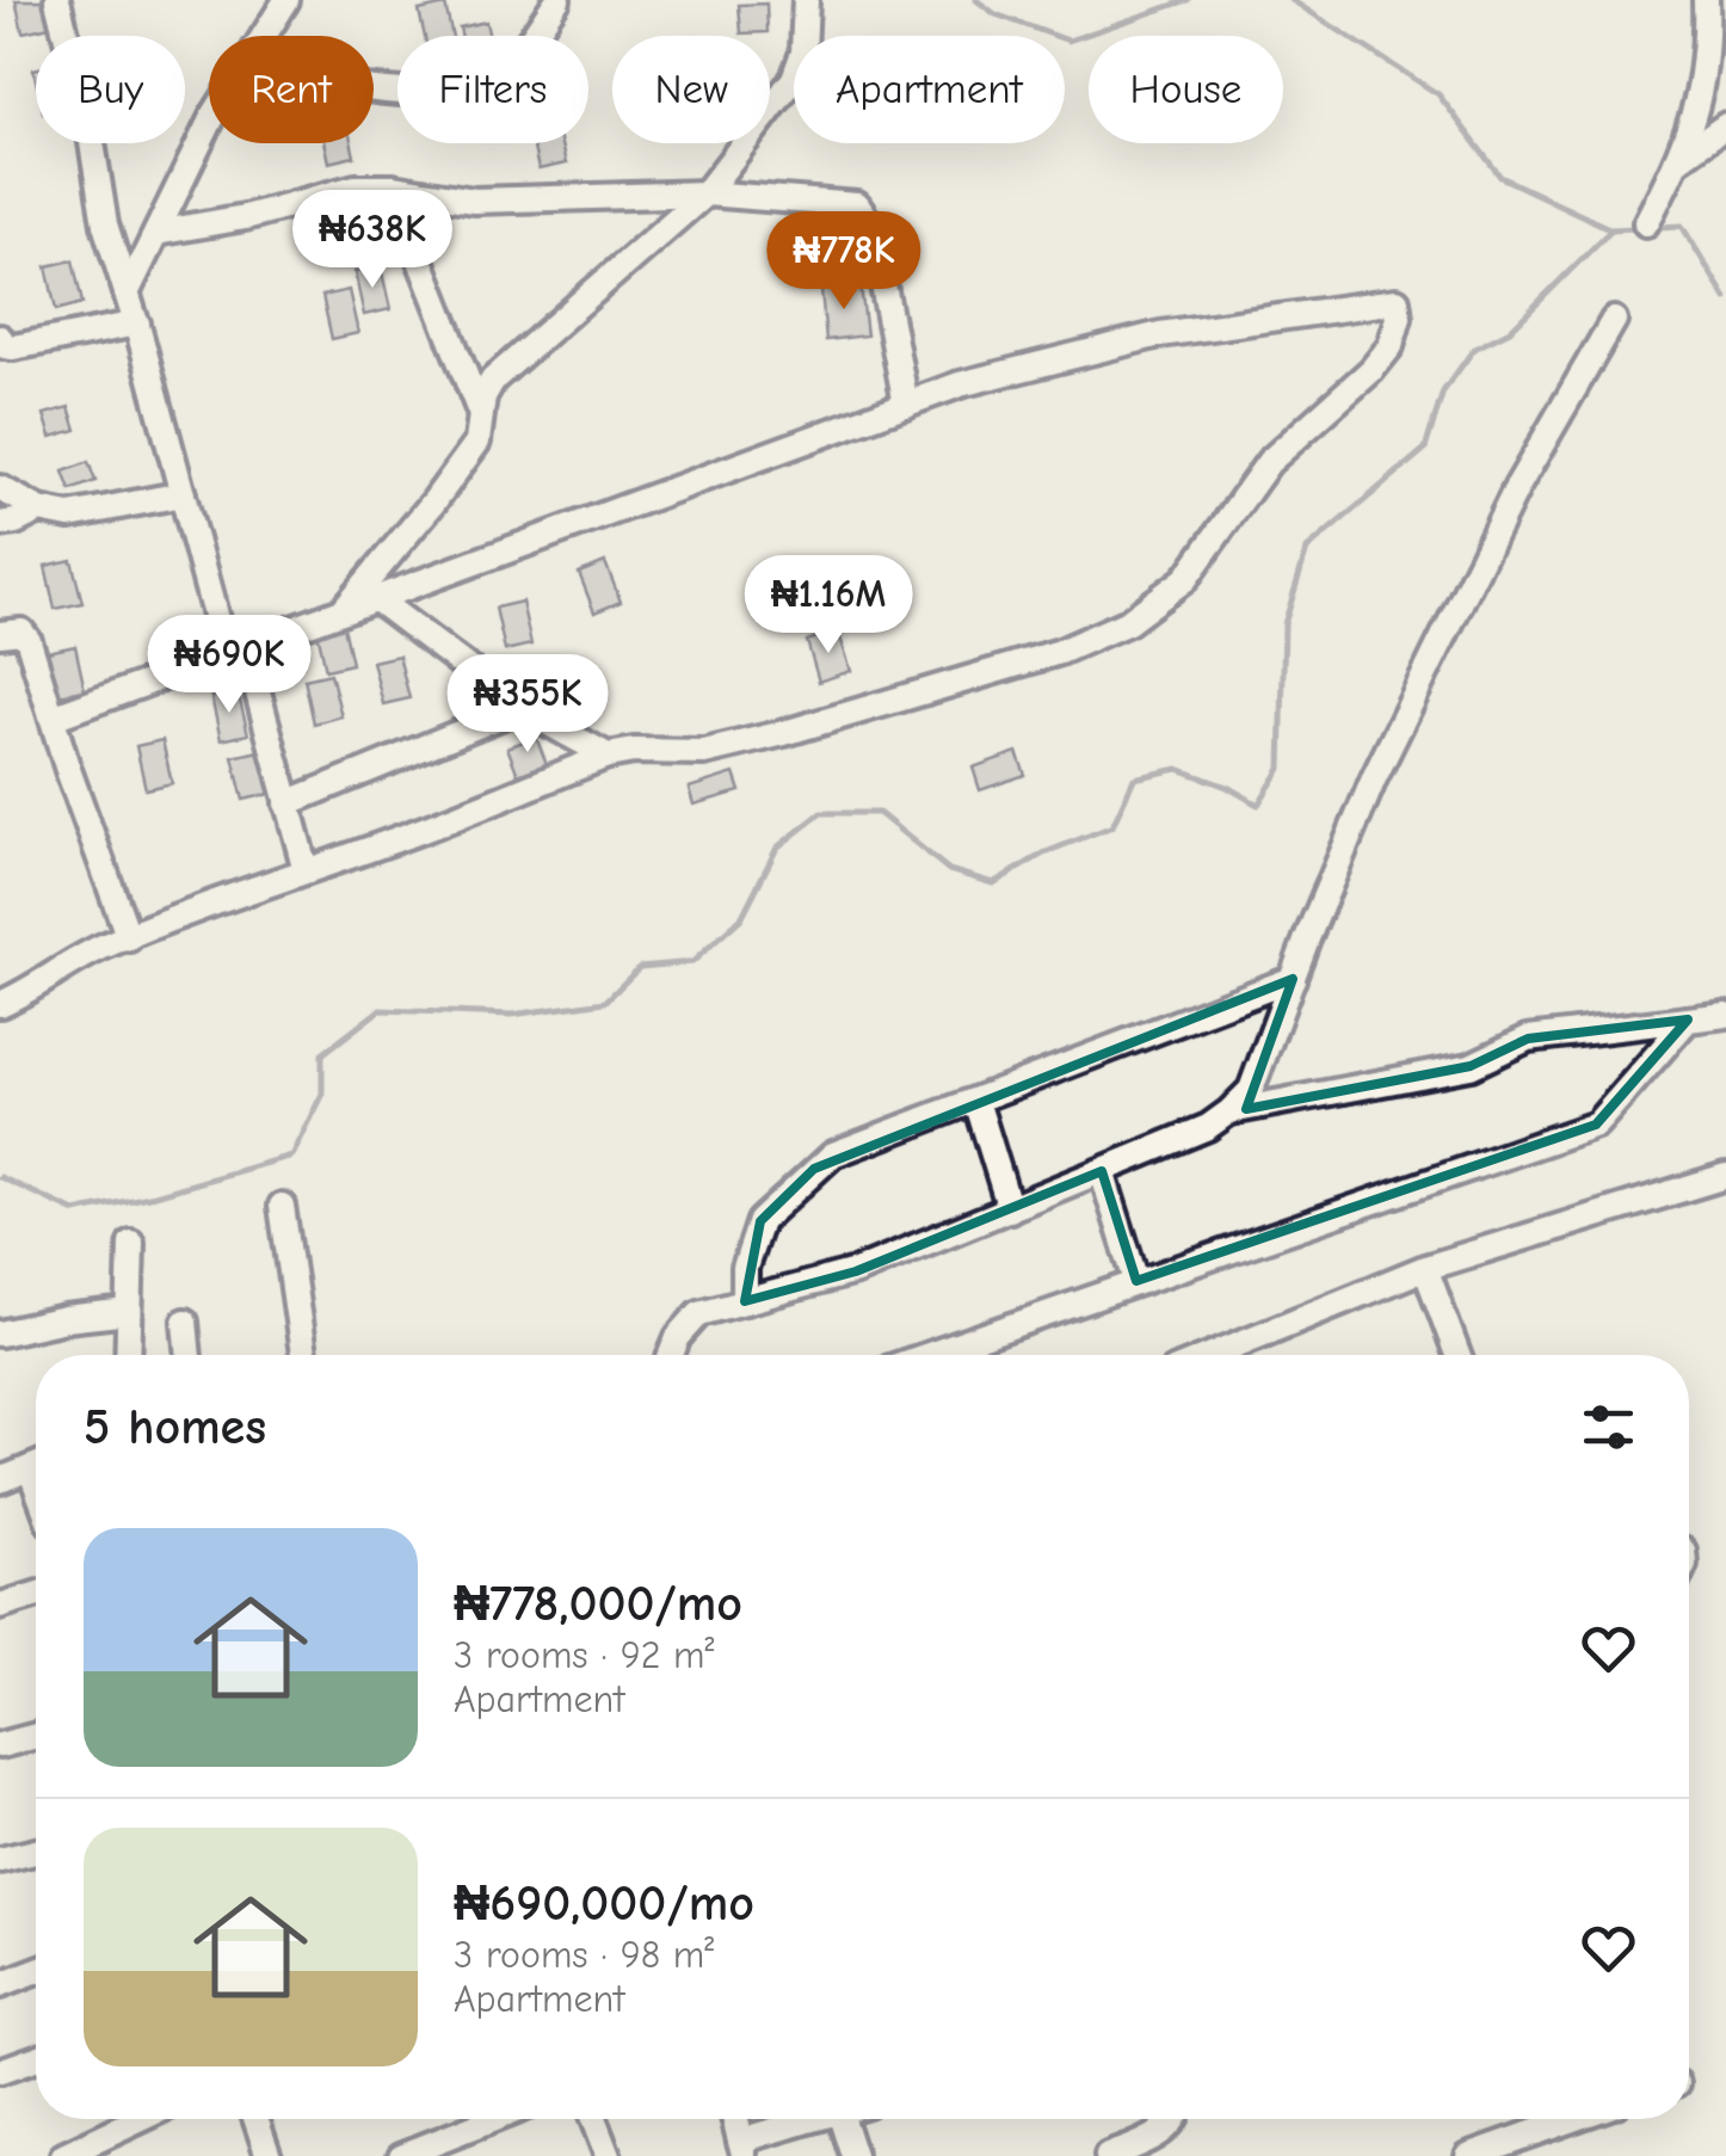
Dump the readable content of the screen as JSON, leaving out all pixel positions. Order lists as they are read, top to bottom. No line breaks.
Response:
{"page":{"chip":["Buy","Rent","Filters","New","Apartment","House"],"price":["₦638K","₦778K","₦1.16M","₦690K","₦355K"],"heading":"5 homes","list":[{"name":"₦778,000/mo","note":"3 rooms · 92 m² · Apartment"},{"name":"₦690,000/mo","note":"3 rooms · 98 m² · Apartment"}]}}
